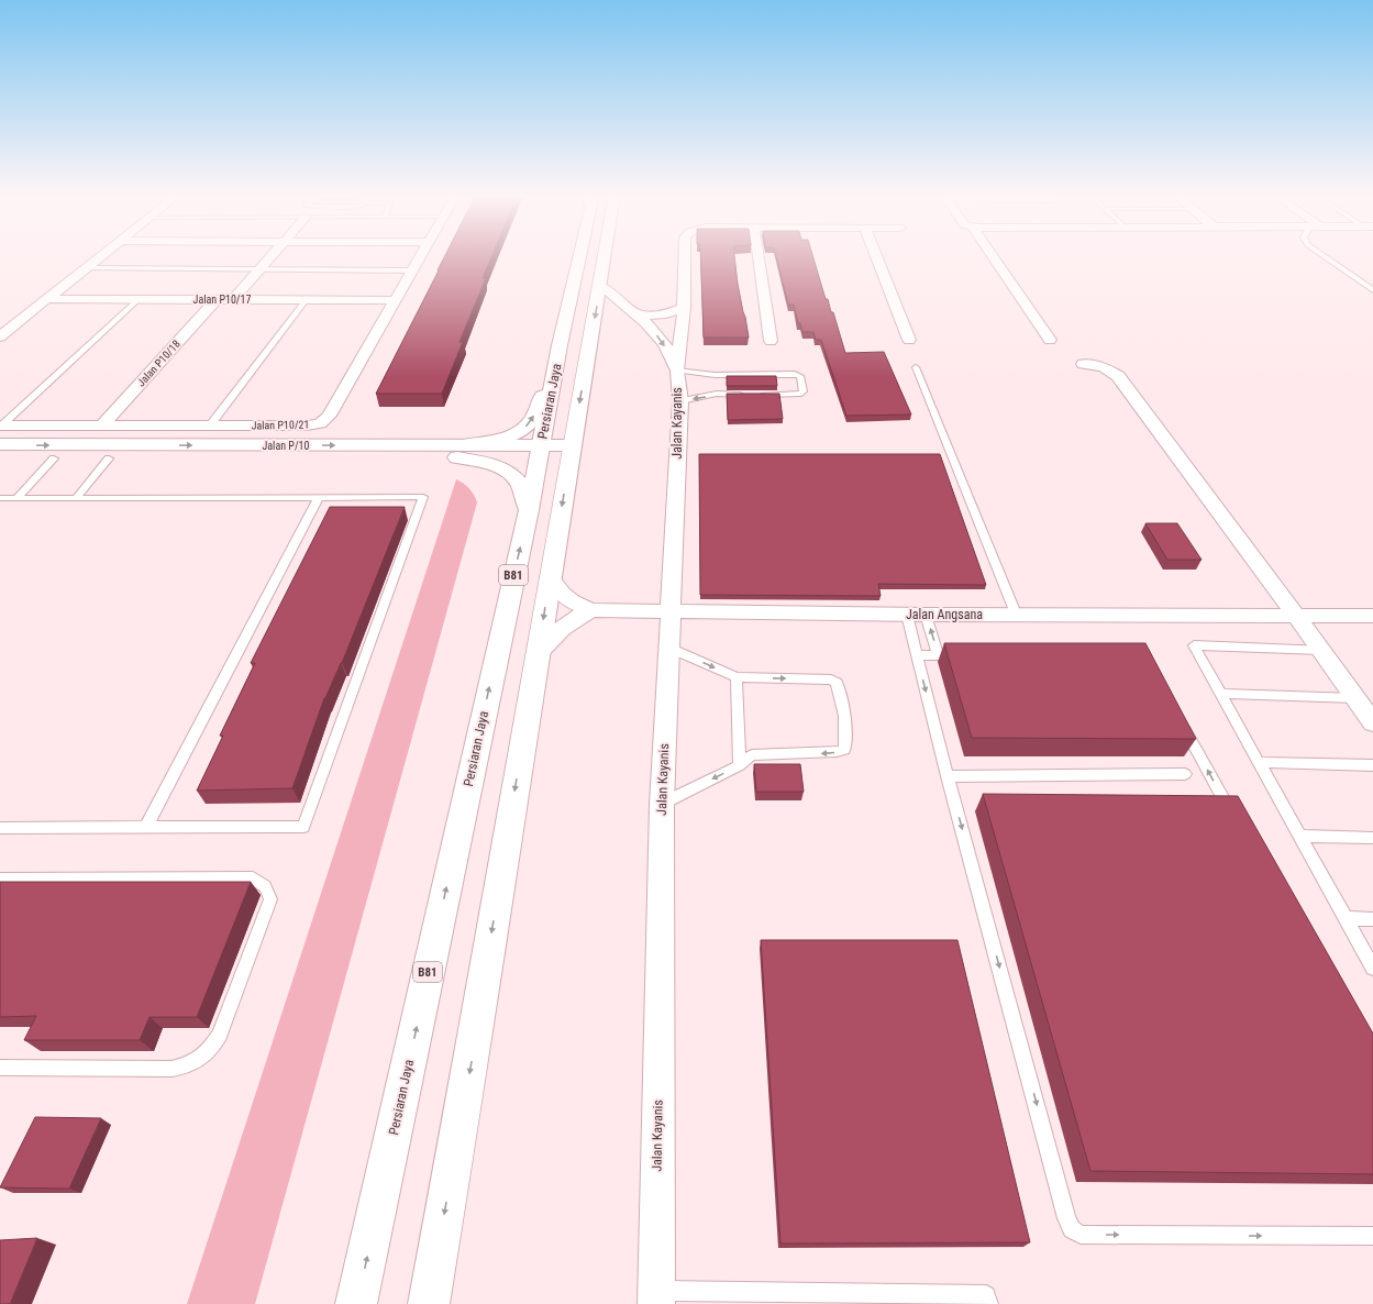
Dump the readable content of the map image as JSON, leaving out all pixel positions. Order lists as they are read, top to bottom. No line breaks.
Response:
{"streets":{"main road":["Persiaran Jaya","Jalan P/10","B81"],"street":["Jalan P10/17","Jalan P10/18","Jalan Kayanis","Jalan P10/21","Jalan Angsana"]},"crossings":[["Jalan P10/17","Jalan P10/18"],["Jalan P10/17","Jalan P10/21"],["Jalan P10/18","Jalan P10/21"],["Persiaran Jaya","Jalan P/10"],["Jalan Kayanis","Jalan Angsana"]]}
